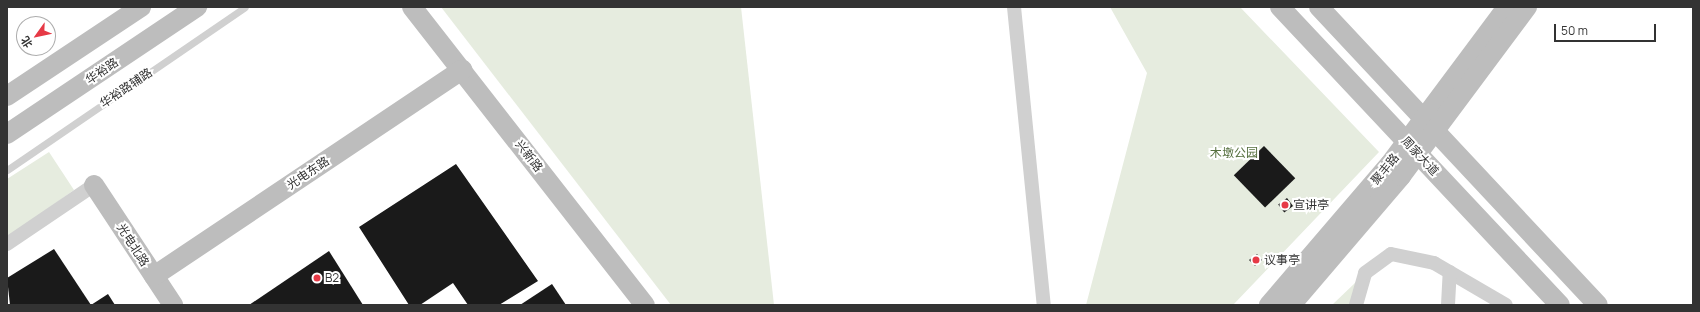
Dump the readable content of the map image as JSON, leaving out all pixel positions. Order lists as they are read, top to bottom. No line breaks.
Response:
{"streets":{"street":["华裕路","兴新路","周家大道","聚丰路","光电东路","光电北路"],"lane":["华裕路辅路"]},"crossings":[["兴新路","光电东路"],["周家大道","聚丰路"],["光电东路","光电北路"]],"parks":["木墩公园"],"places":["宣讲亭","议事亭","B2"],"scale_bar":"50 m","north":"bottom left"}
